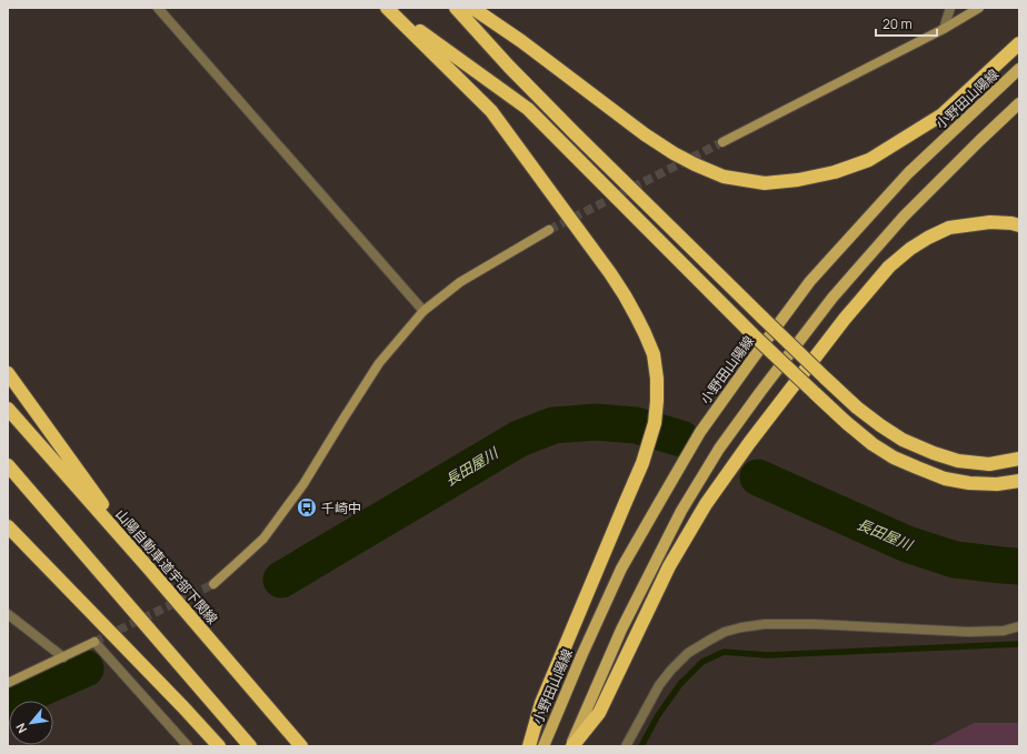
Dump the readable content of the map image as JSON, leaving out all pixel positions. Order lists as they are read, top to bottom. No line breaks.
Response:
{"streets":{"highway":["山陽自動車道宇部下関線"],"main road":["小野田山陽線"]},"water":["長田屋川"],"places":{"bus stop":["千崎中"]},"scale_bar":"20 m","north":"bottom left"}
